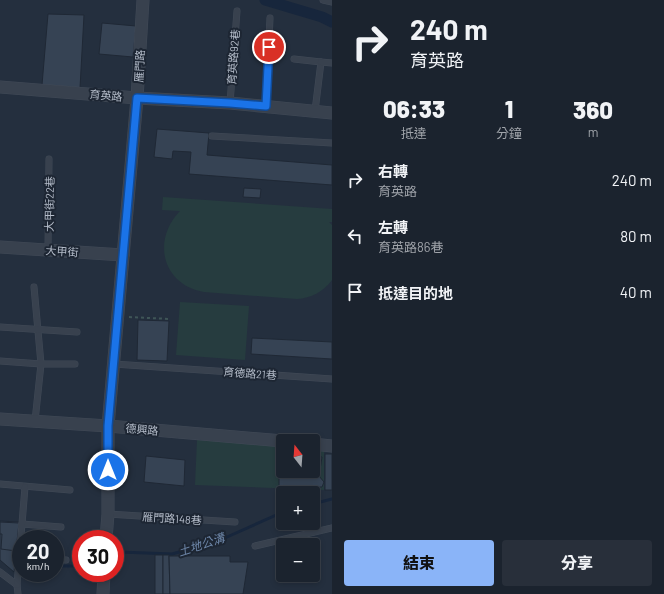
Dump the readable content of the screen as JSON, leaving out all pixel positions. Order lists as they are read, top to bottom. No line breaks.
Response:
{"streets":{"street":["雁門路","育英路","大甲街","德興路"],"lane":["育英路92巷","大甲街22巷","育德路21巷","雁門路148巷"]},"crossings":[["育英路92巷","育英路"],["雁門路","育英路"],["雁門路","大甲街"],["雁門路","育德路21巷"],["雁門路","德興路"],["雁門路","雁門路148巷"],["大甲街22巷","大甲街"]],"water":["土地公溝"],"north":"top","page":{"turn":["240 m","育英路"],"eta":["06:33","抵達","1","分鐘","360","m"],"list":[{"name":"右轉","note":"育英路","value":"240 m"},{"name":"左轉","note":"育英路86巷","value":"80 m"},{"name":"抵達目的地","value":"40 m"}],"map_buttons":["+","−"],"speed":"20 km/h","limit":"30","buttons":["結束","分享"]}}
